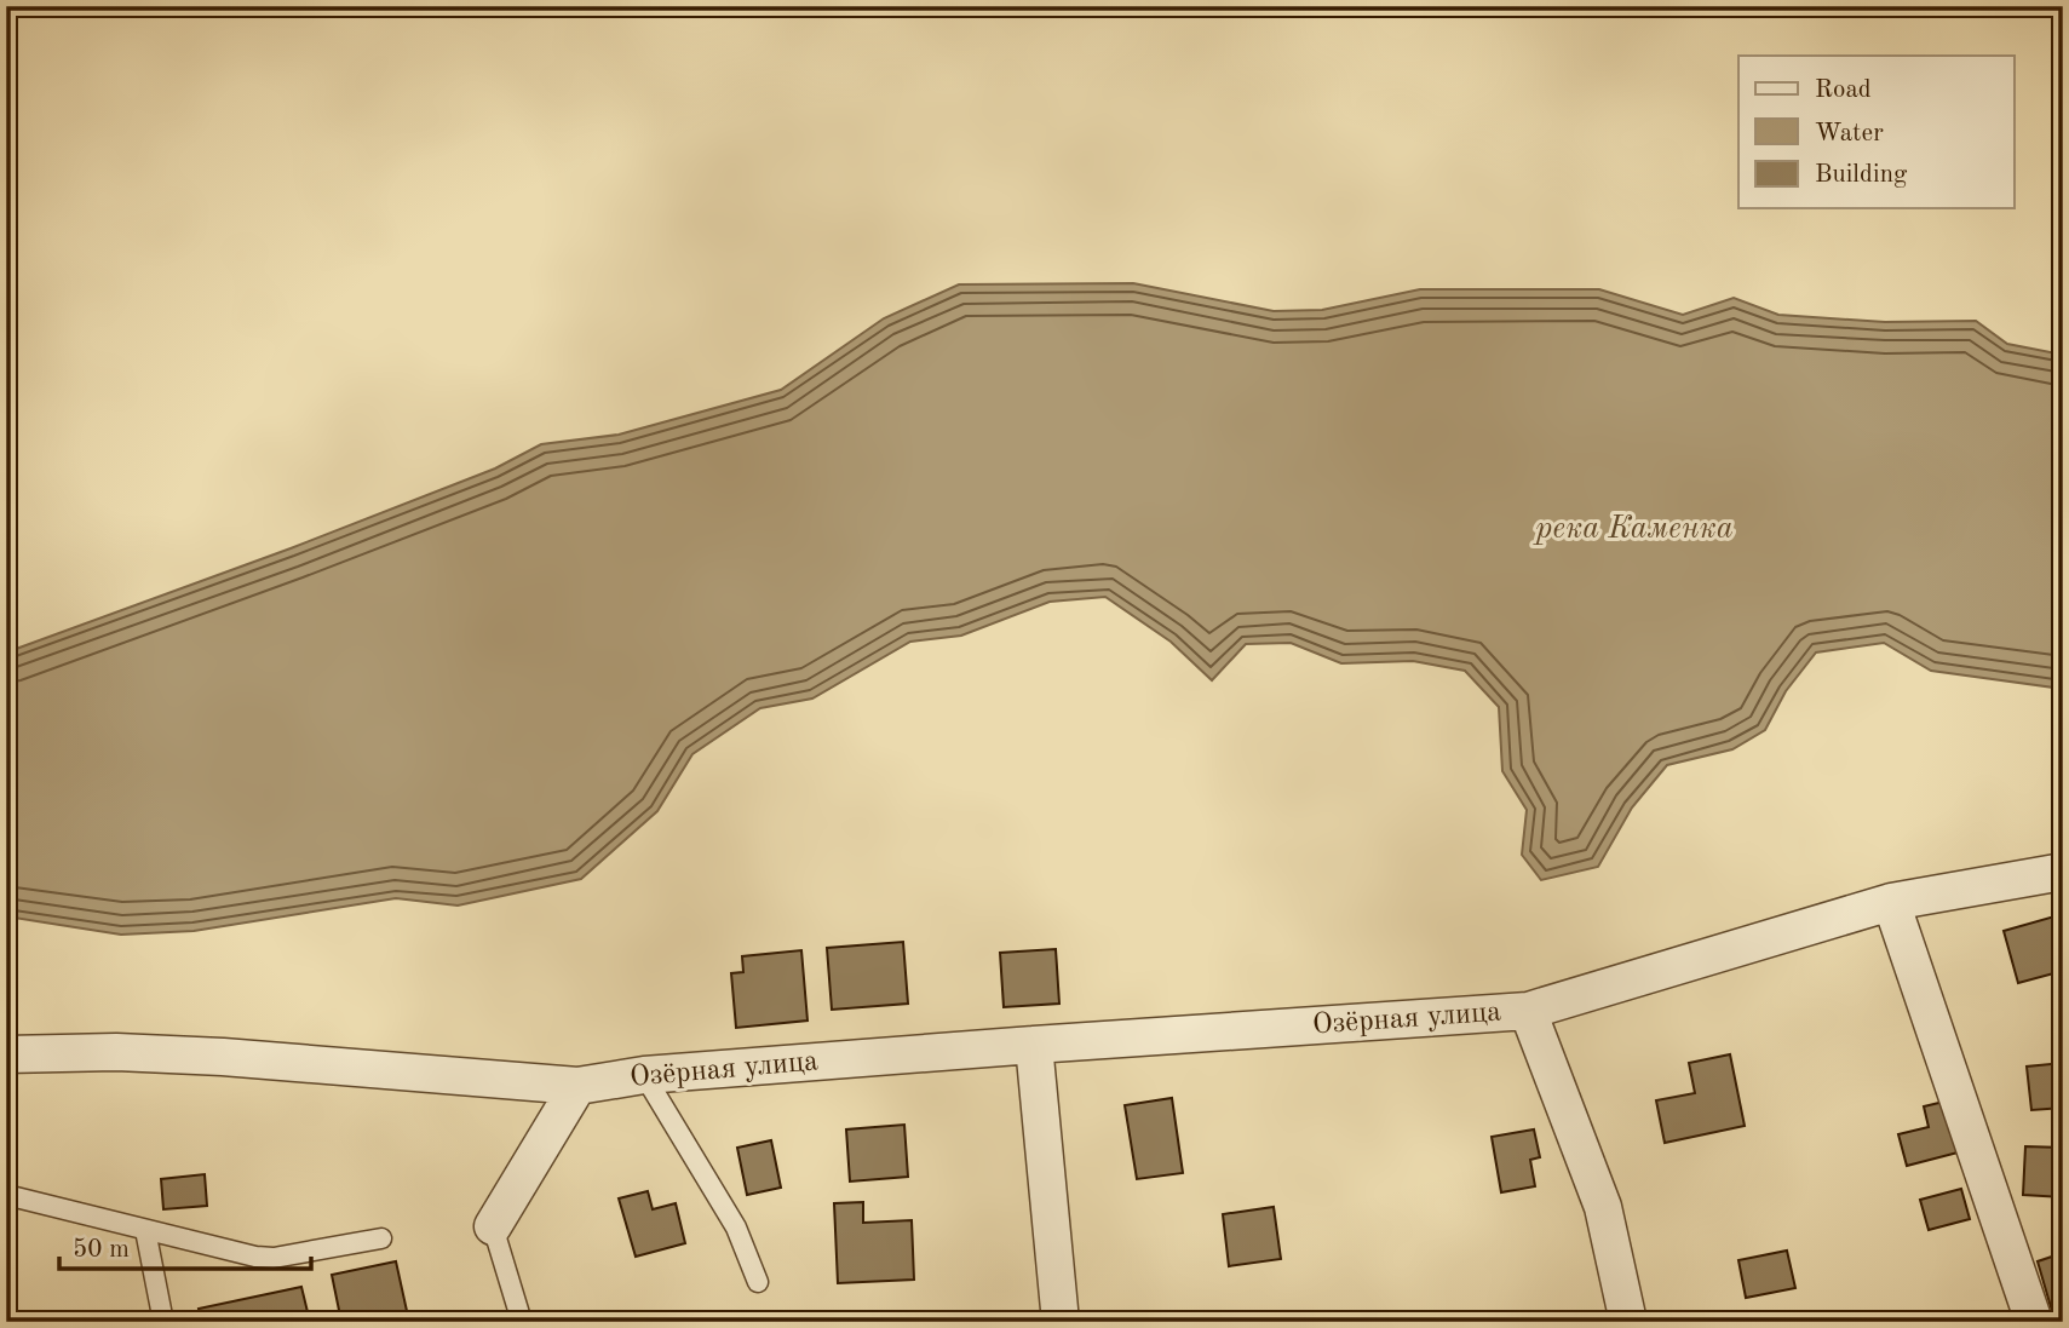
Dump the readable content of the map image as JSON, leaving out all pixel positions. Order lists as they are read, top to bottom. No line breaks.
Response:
{"streets":{"street":["Озёрная улица"]},"water":["река Каменка"],"legend":["Road","Water","Building"],"scale_bar":"50 m"}
